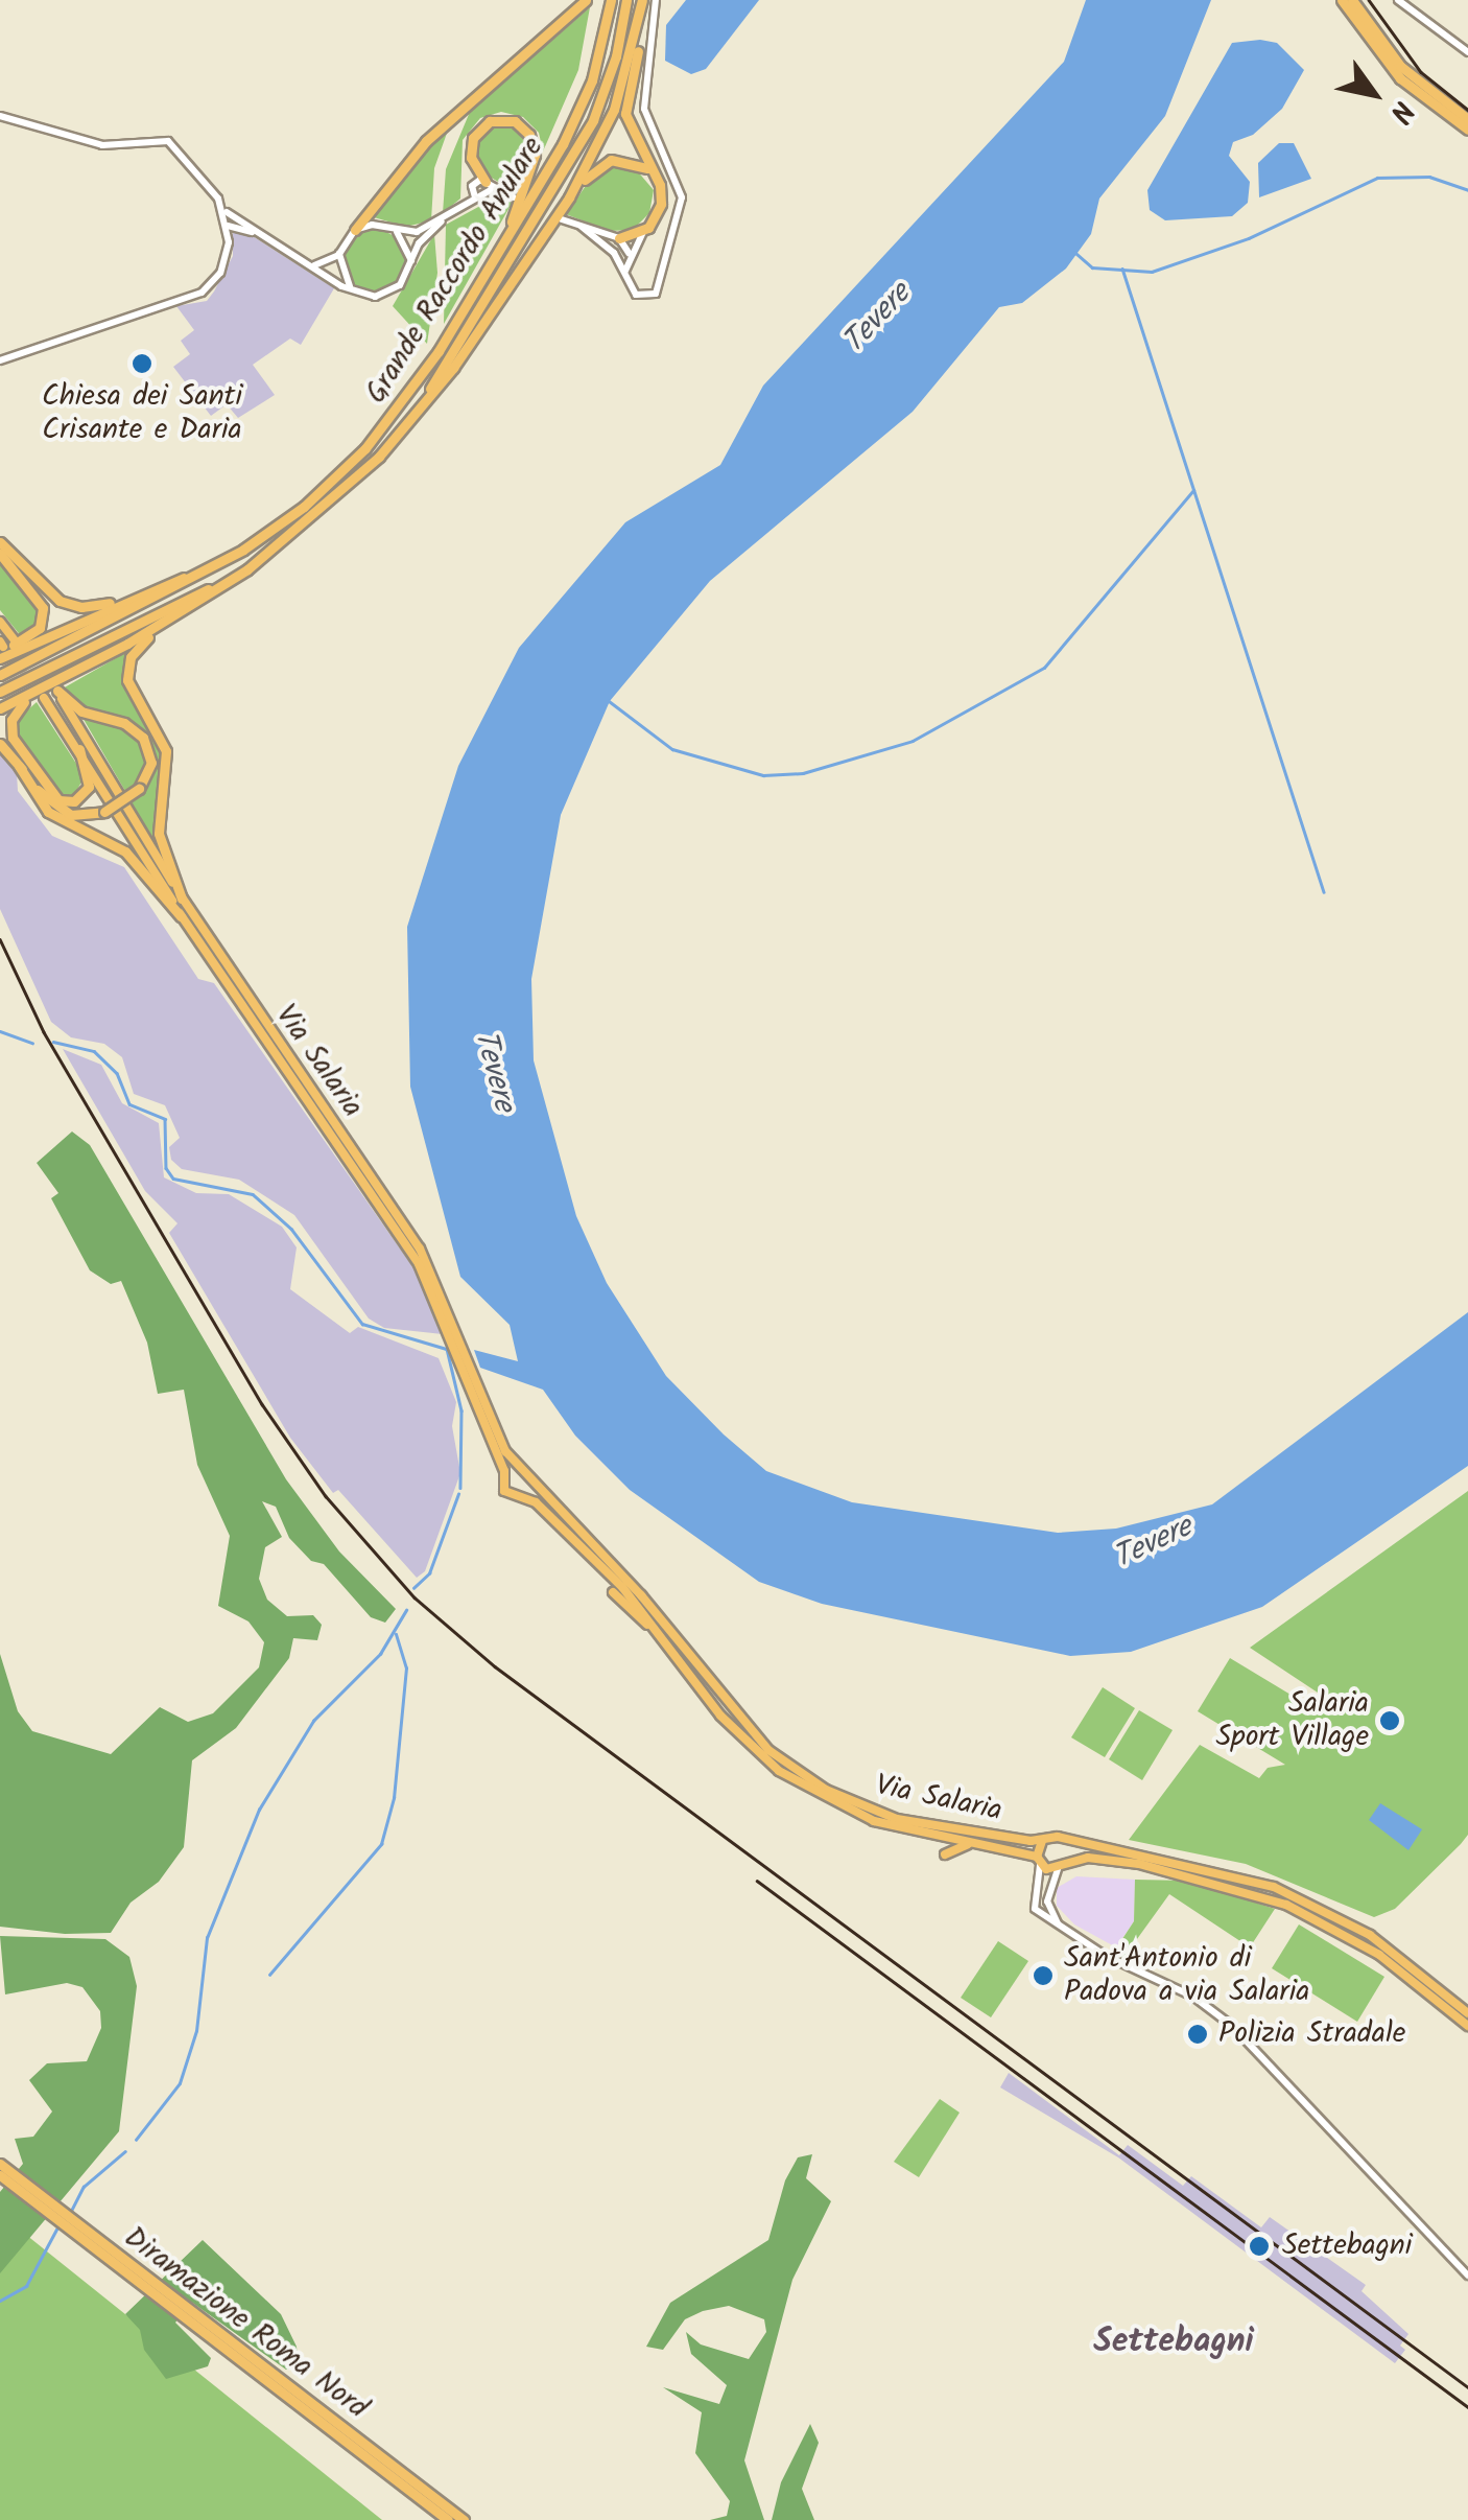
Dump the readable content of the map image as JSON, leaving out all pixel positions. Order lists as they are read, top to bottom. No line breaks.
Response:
{"streets":{"highway":["Grande Raccordo Anulare","Diramazione Roma Nord"],"main road":["Via Salaria"]},"crossings":[["Grande Raccordo Anulare","Via Salaria"]],"districts":["Settebagni"],"water":["Tevere"],"places":["Chiesa dei Santi Crisante e Daria","Salaria Sport Village","Sant'Antonio di Padova a via Salaria","Polizia Stradale","Settebagni"],"north":"bottom right"}
